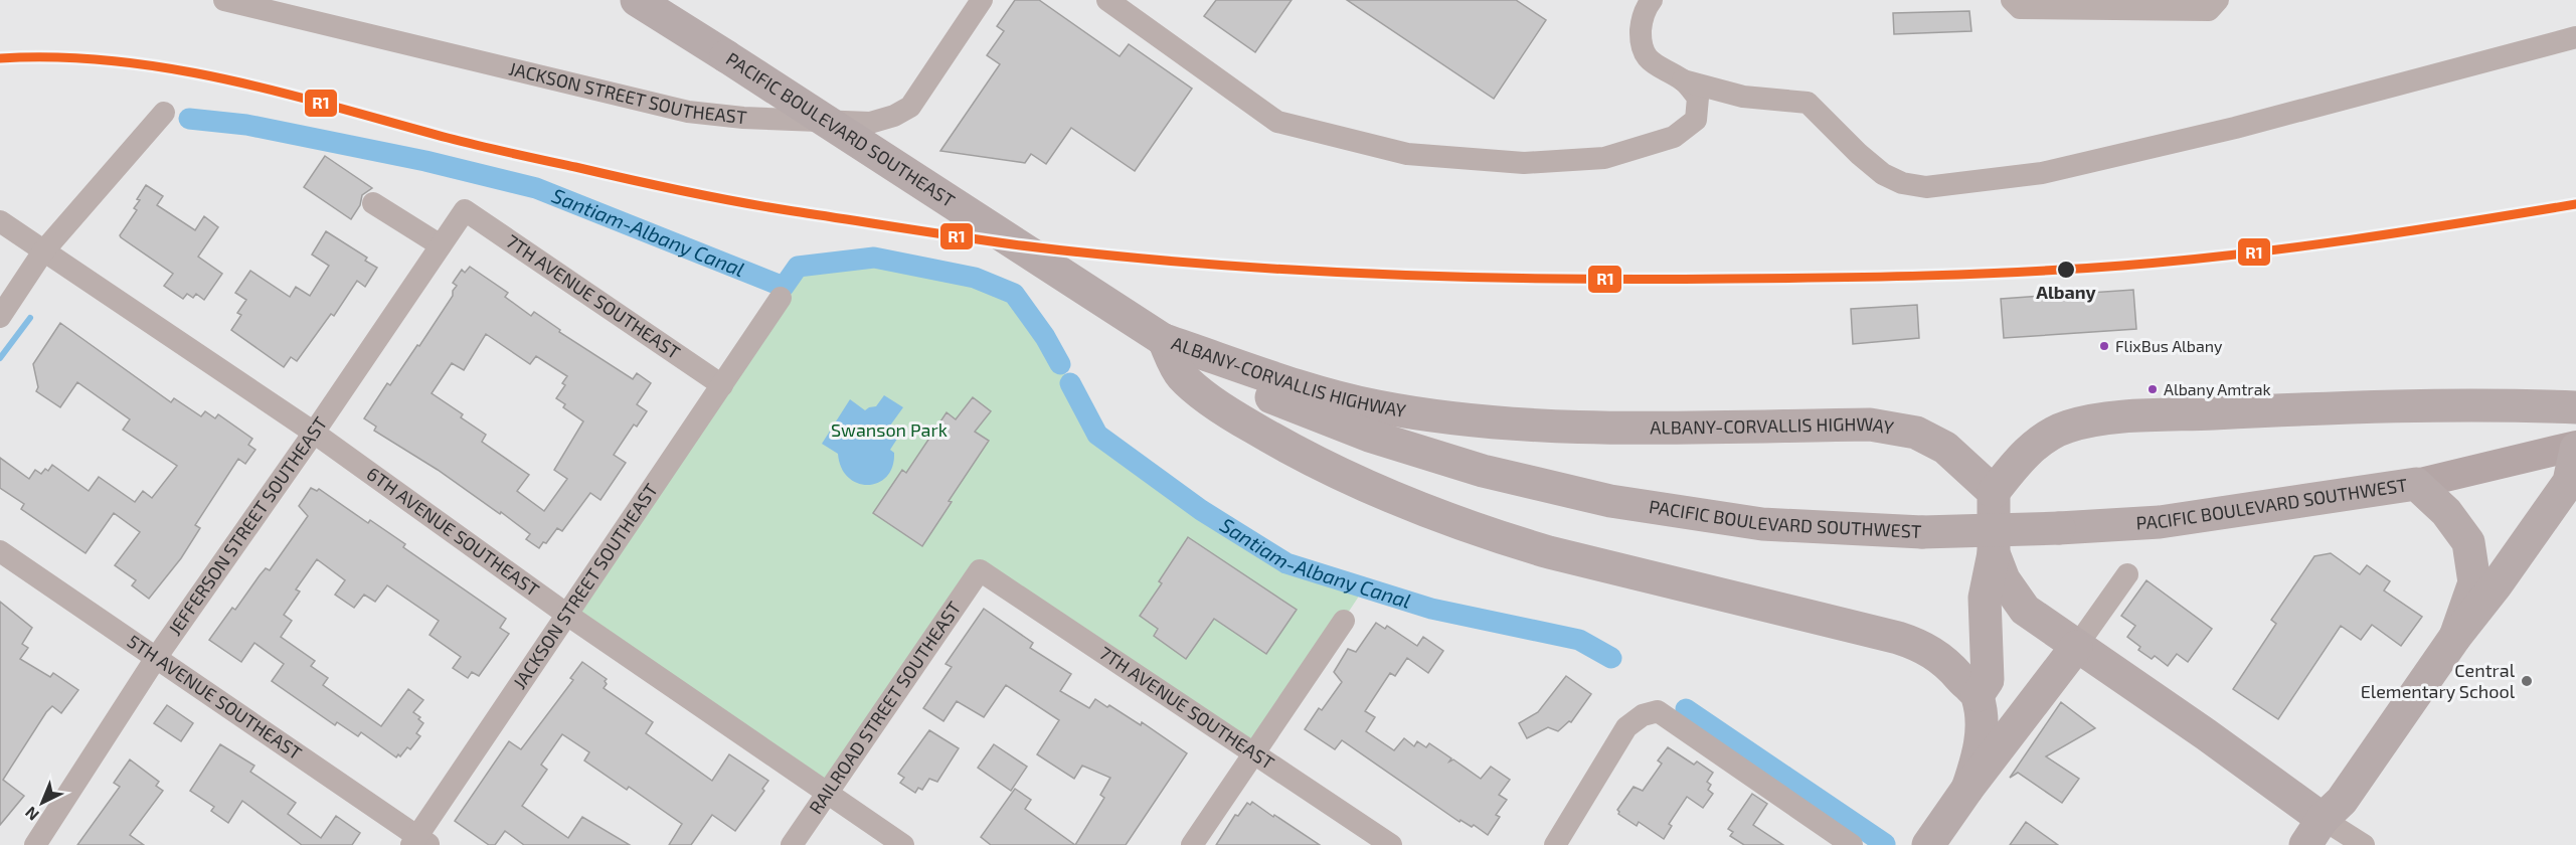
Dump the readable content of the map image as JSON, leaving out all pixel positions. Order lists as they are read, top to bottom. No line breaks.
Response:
{"streets":{"highway":["PACIFIC BOULEVARD SOUTHEAST","ALBANY-CORVALLIS HIGHWAY","PACIFIC BOULEVARD SOUTHWEST"],"street":["JACKSON STREET SOUTHEAST","7TH AVENUE SOUTHEAST","JEFFERSON STREET SOUTHEAST","6TH AVENUE SOUTHEAST","5TH AVENUE SOUTHEAST","RAILROAD STREET SOUTHEAST"]},"crossings":[["JACKSON STREET SOUTHEAST","7TH AVENUE SOUTHEAST"],["JACKSON STREET SOUTHEAST","6TH AVENUE SOUTHEAST"],["JACKSON STREET SOUTHEAST","5TH AVENUE SOUTHEAST"],["PACIFIC BOULEVARD SOUTHEAST","ALBANY-CORVALLIS HIGHWAY"],["PACIFIC BOULEVARD SOUTHEAST","PACIFIC BOULEVARD SOUTHWEST"],["7TH AVENUE SOUTHEAST","JEFFERSON STREET SOUTHEAST"],["7TH AVENUE SOUTHEAST","RAILROAD STREET SOUTHEAST"],["ALBANY-CORVALLIS HIGHWAY","PACIFIC BOULEVARD SOUTHWEST"],["JEFFERSON STREET SOUTHEAST","6TH AVENUE SOUTHEAST"],["JEFFERSON STREET SOUTHEAST","5TH AVENUE SOUTHEAST"],["6TH AVENUE SOUTHEAST","RAILROAD STREET SOUTHEAST"]],"water":["Santiam-Albany Canal"],"parks":["Swanson Park"],"places":["Albany","FlixBus Albany","Albany Amtrak","Central Elementary School"],"lines":["transit line R1"],"north":"bottom left"}
